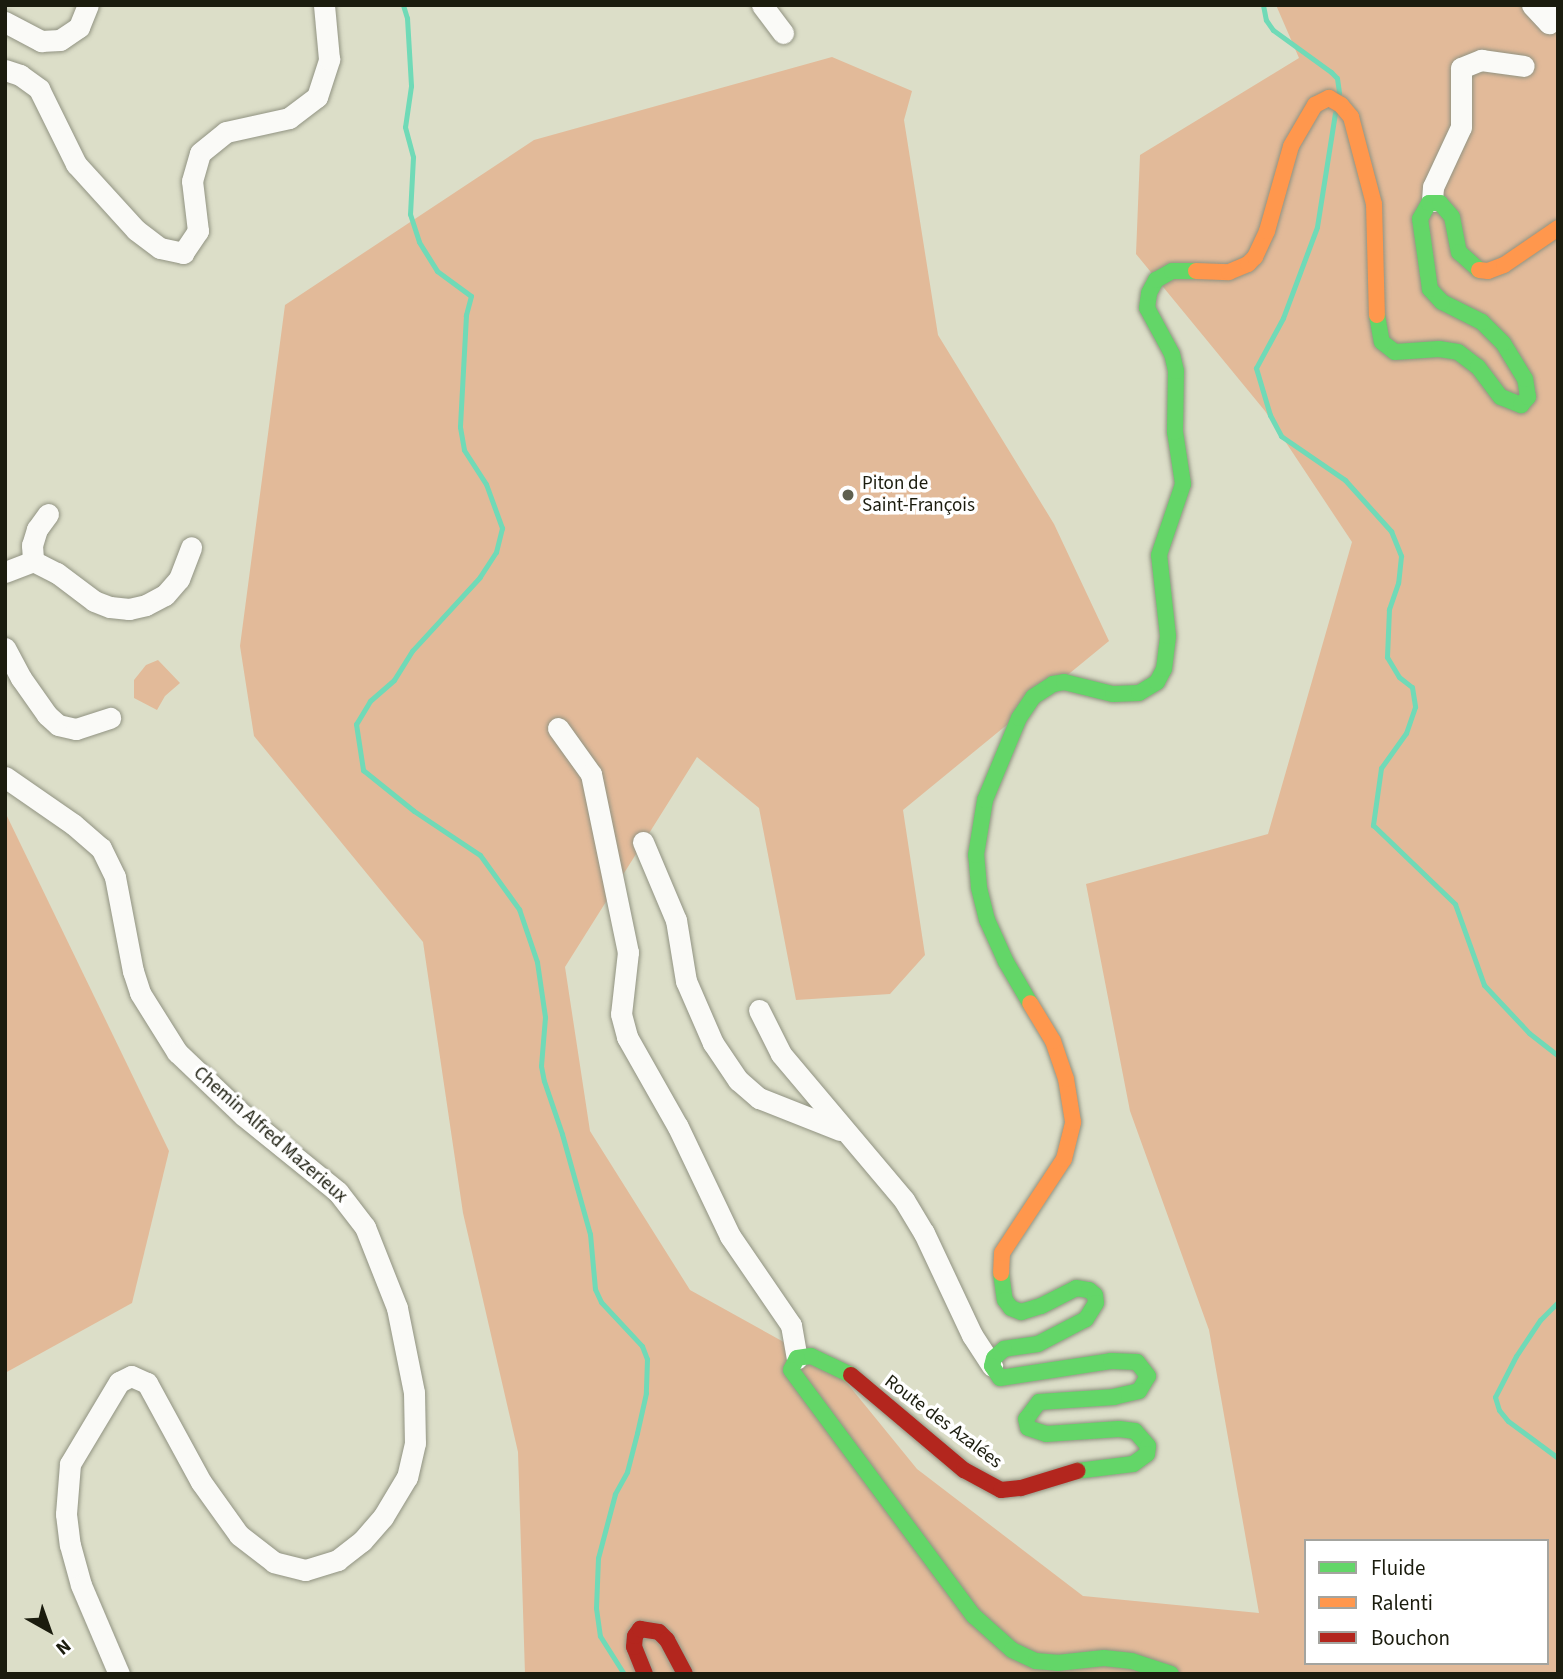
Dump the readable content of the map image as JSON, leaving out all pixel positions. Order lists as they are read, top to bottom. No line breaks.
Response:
{"streets":{"main road":["Route des Azalées"],"street":["Chemin Alfred Mazerieux"]},"places":["Piton de Saint-François"],"legend":["Fluide","Ralenti","Bouchon"],"north":"bottom right"}
